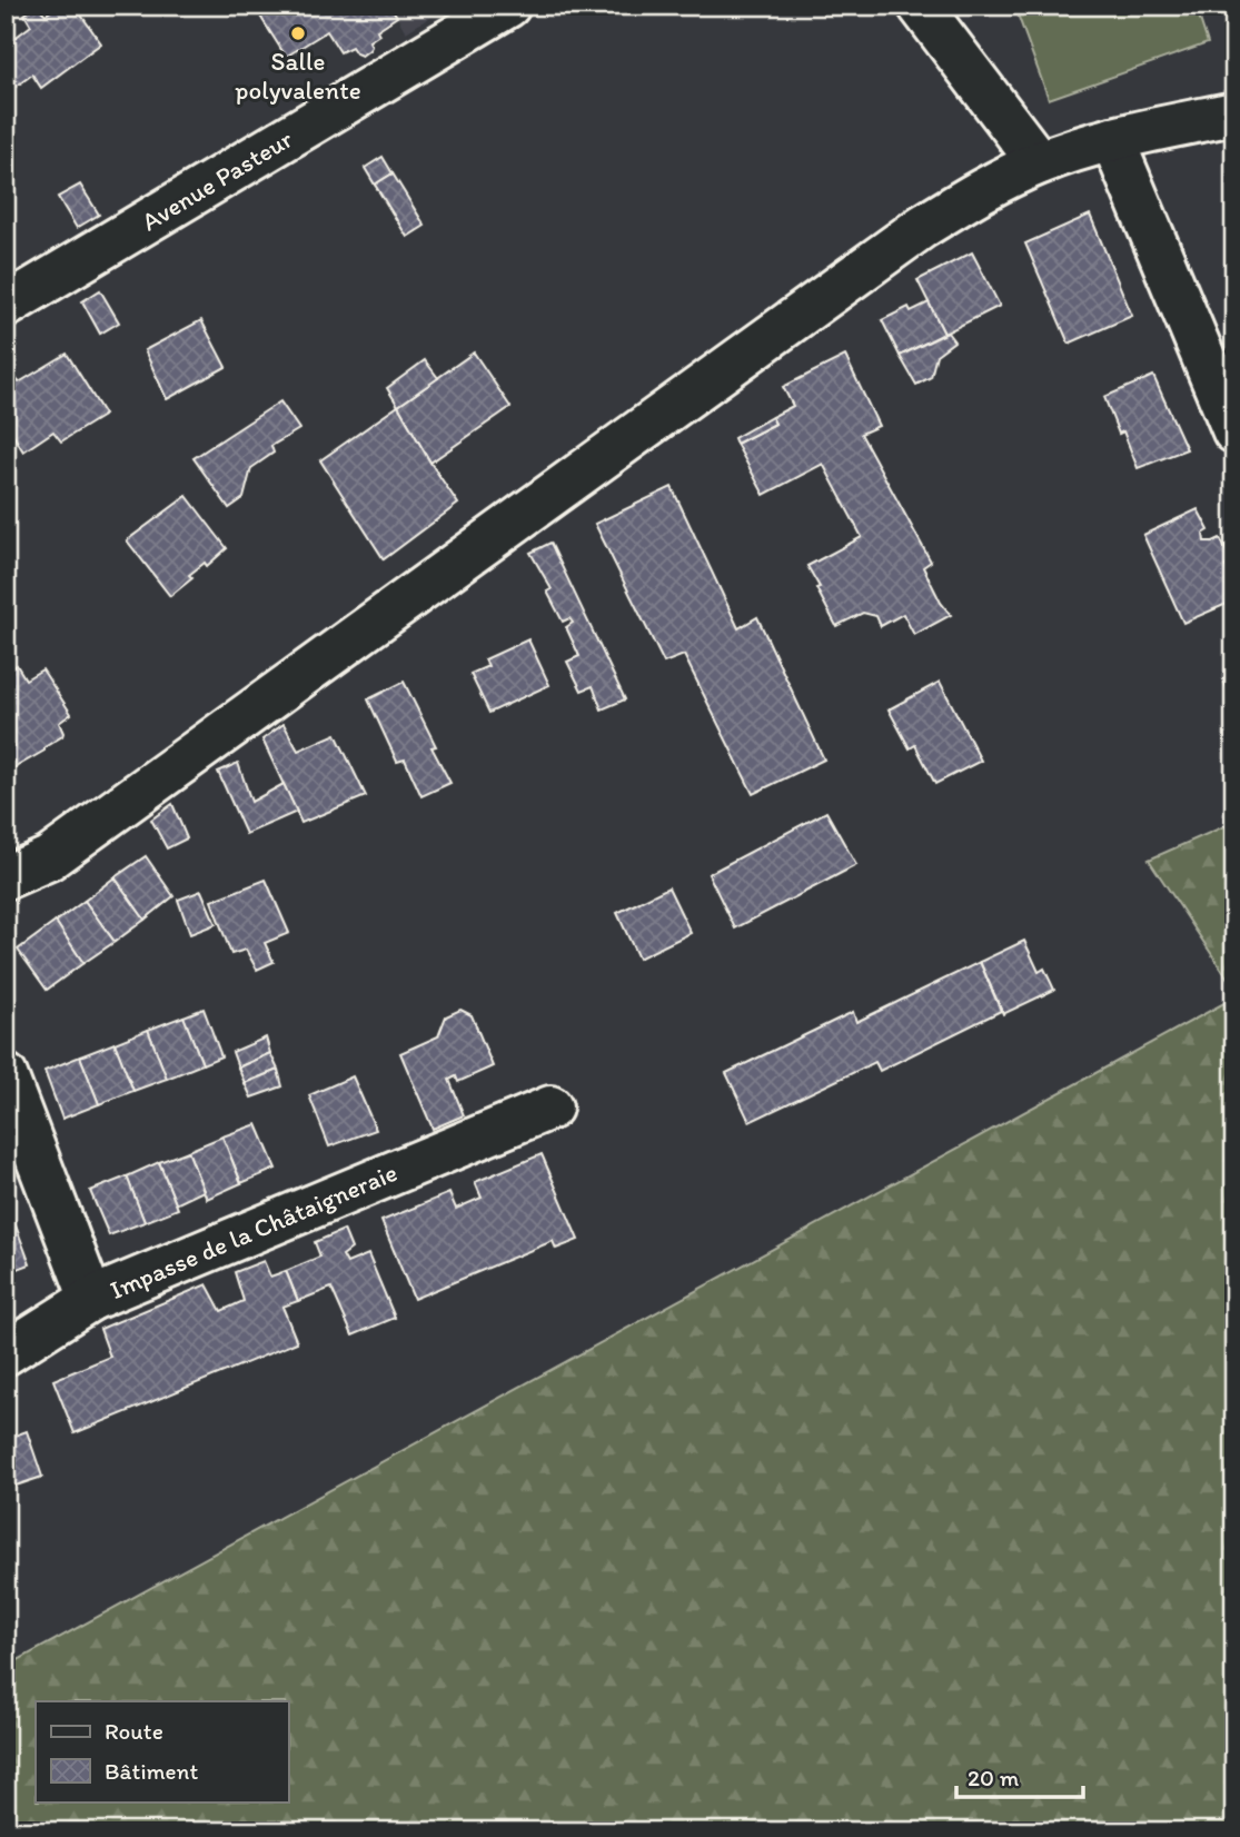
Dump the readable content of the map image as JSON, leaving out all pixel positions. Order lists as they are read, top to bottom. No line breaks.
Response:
{"streets":{"street":["Avenue Pasteur","Impasse de la Châtaigneraie"]},"places":["Salle polyvalente"],"legend":["Route","Bâtiment"],"scale_bar":"20 m"}
